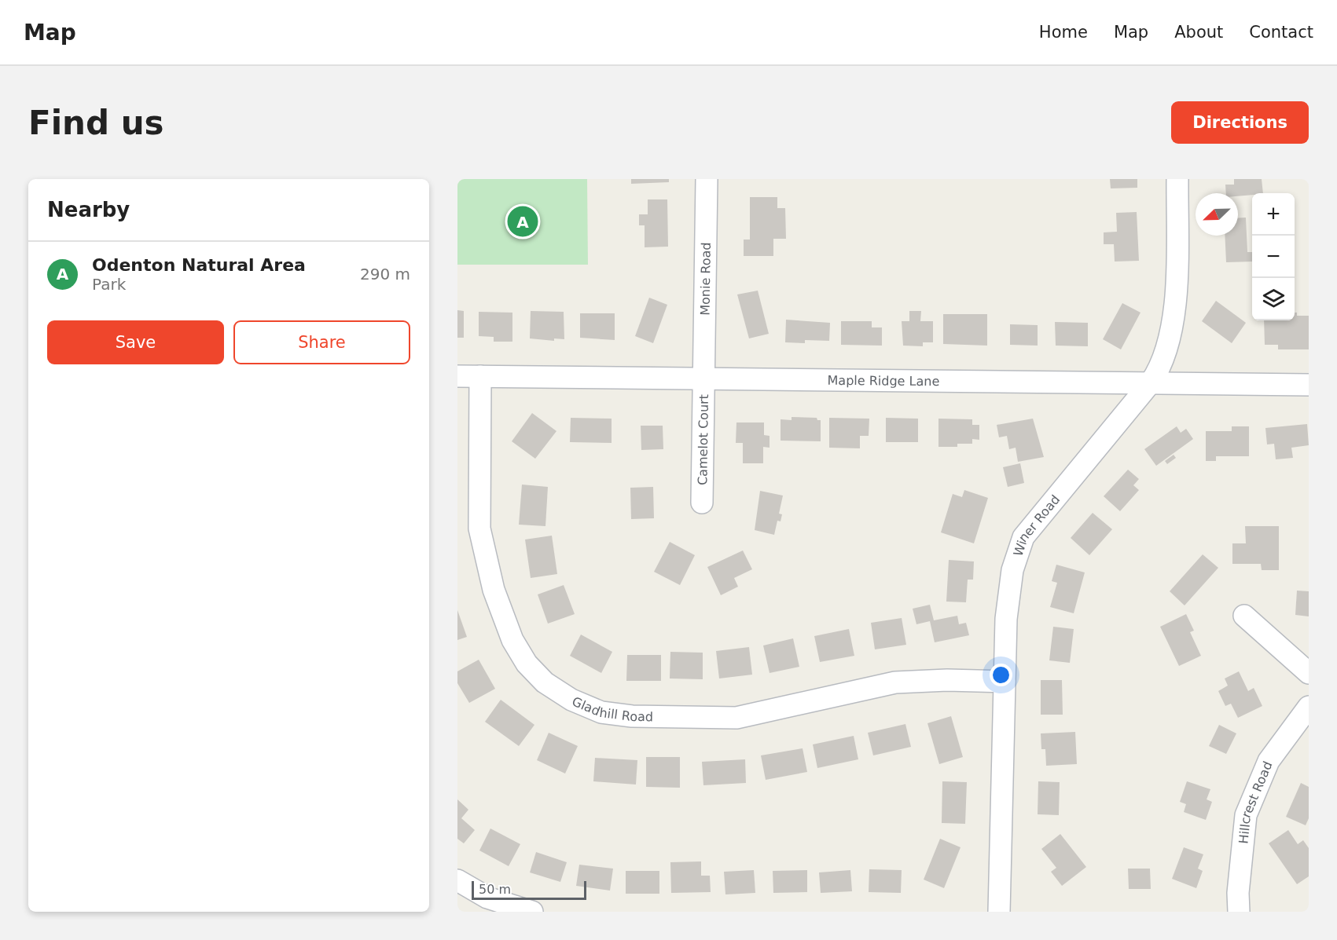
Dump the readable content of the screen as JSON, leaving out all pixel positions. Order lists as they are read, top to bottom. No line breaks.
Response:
{"streets":{"street":["Monie Road","Maple Ridge Lane","Camelot Court","Winer Road","Gladhill Road","Hillcrest Road"]},"crossings":[["Monie Road","Maple Ridge Lane"],["Monie Road","Camelot Court"],["Maple Ridge Lane","Camelot Court"],["Maple Ridge Lane","Winer Road"],["Maple Ridge Lane","Gladhill Road"],["Winer Road","Gladhill Road"]],"scale_bar":"50 m","north":"bottom left","page":{"header":"Map","nav":["Home","Map","About","Contact"],"buttons":["Directions",["Save","Share"]],"title":"Find us","heading":"Nearby","map_buttons":["+","−"],"pins":"A","list":[{"mark":"A","name":"Odenton Natural Area","note":"Park","value":"290 m"}],"scale":"50 m"}}
